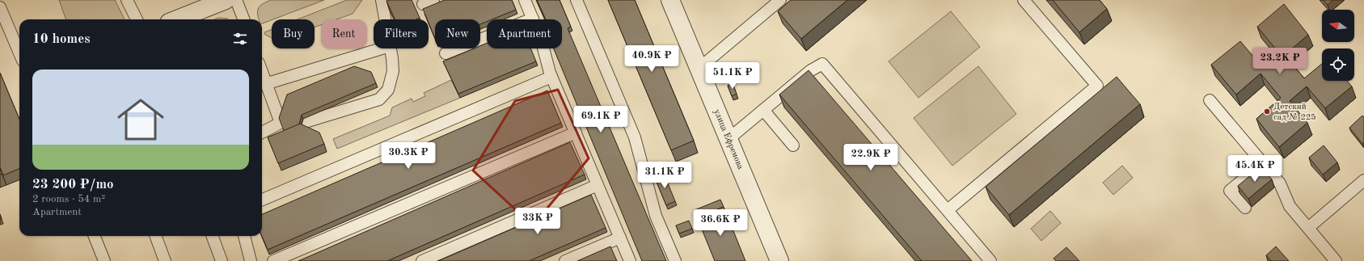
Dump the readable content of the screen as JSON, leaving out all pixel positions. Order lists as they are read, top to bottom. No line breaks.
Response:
{"streets":{"street":["улица Ефремова"]},"places":["Детский сад № 225"],"north":"left","page":{"chip":["Buy","Rent","Filters","New","Apartment"],"heading":"10 homes","price":["40.9K ₽","23.2K ₽","51.1K ₽","69.1K ₽","30.3K ₽","22.9K ₽","45.4K ₽","31.1K ₽","33K ₽","36.6K ₽"],"list":[{"name":"23 200 ₽/mo","note":"2 rooms · 54 m² · Apartment"}]}}
